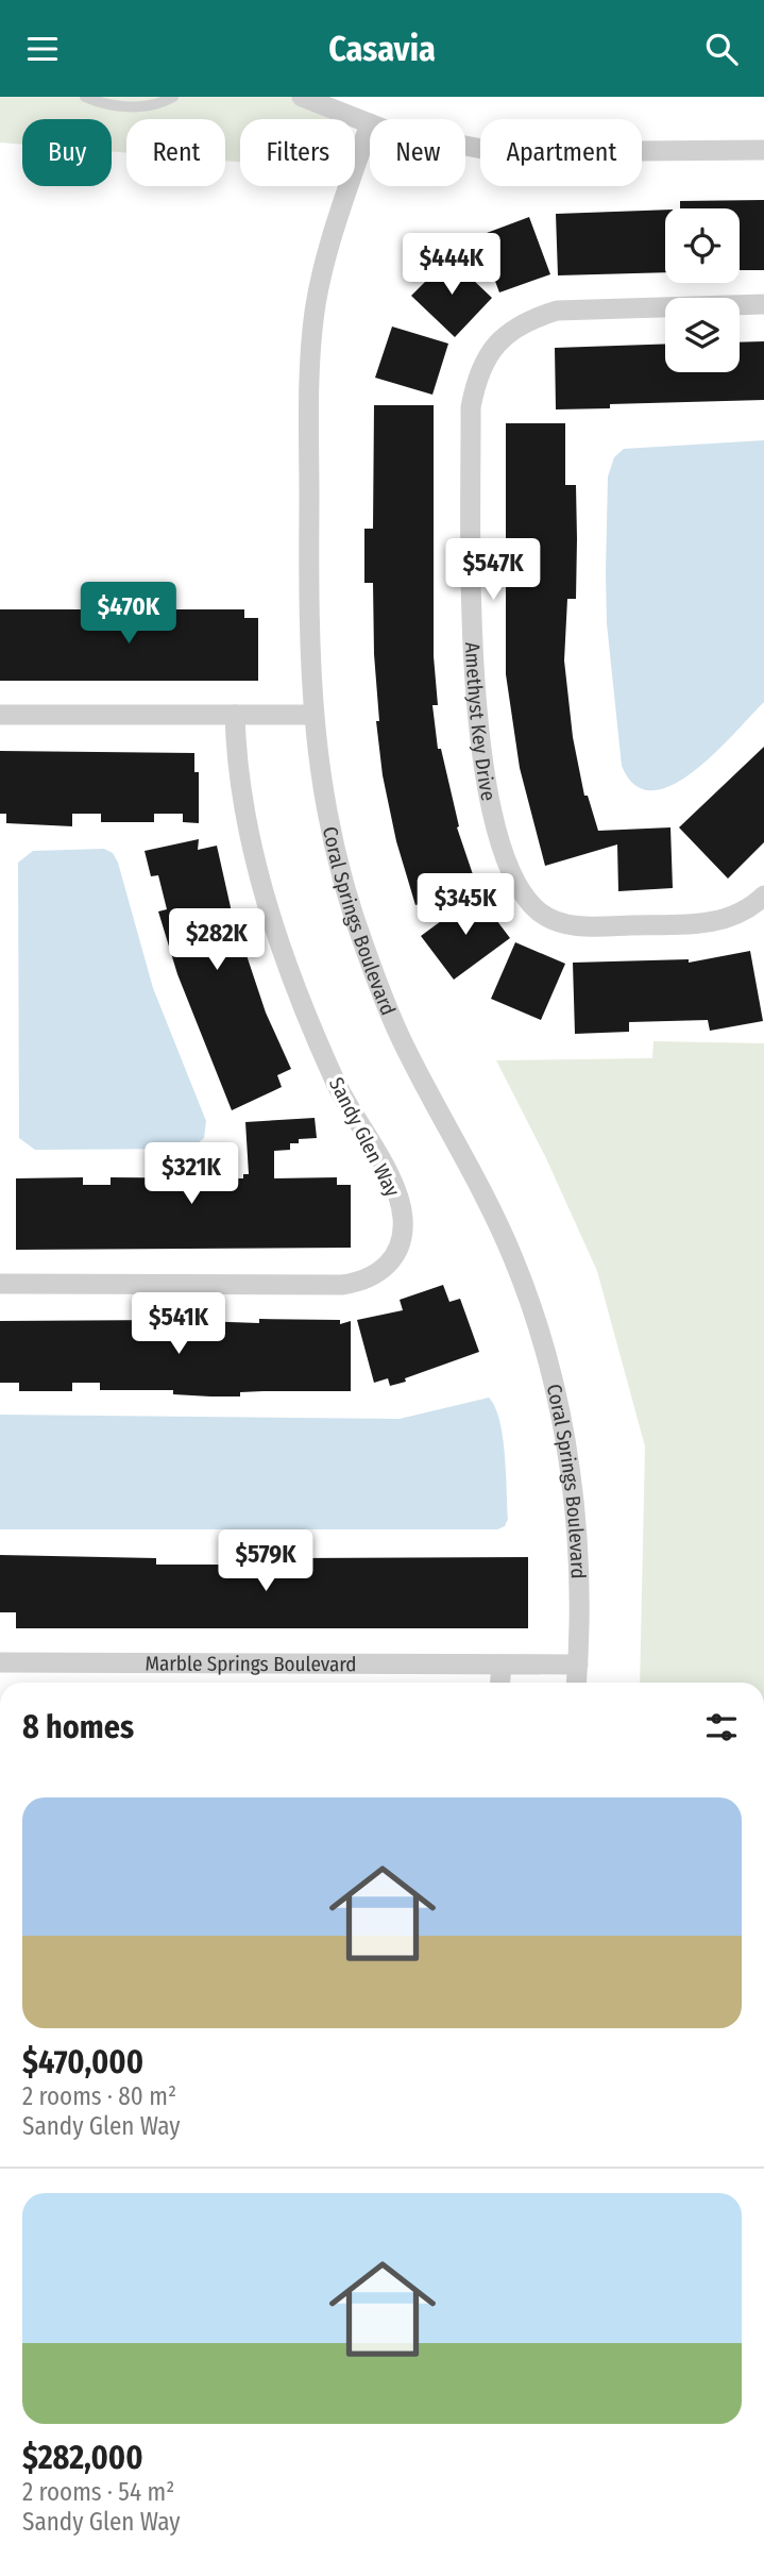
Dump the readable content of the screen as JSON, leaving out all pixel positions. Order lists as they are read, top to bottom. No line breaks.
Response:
{"streets":{"street":["Amethyst Key Drive","Coral Springs Boulevard","Sandy Glen Way","Marble Springs Boulevard"]},"crossings":[["Coral Springs Boulevard","Marble Springs Boulevard"]],"page":{"header":"Casavia","chip":["Buy","Rent","Filters","New","Apartment"],"price":["$444K","$547K","$470K","$345K","$282K","$321K","$541K","$579K"],"heading":"8 homes","list":[{"name":"$470,000","note":"2 rooms · 80 m² · Sandy Glen Way"},{"name":"$282,000","note":"2 rooms · 54 m² · Sandy Glen Way"}]}}
